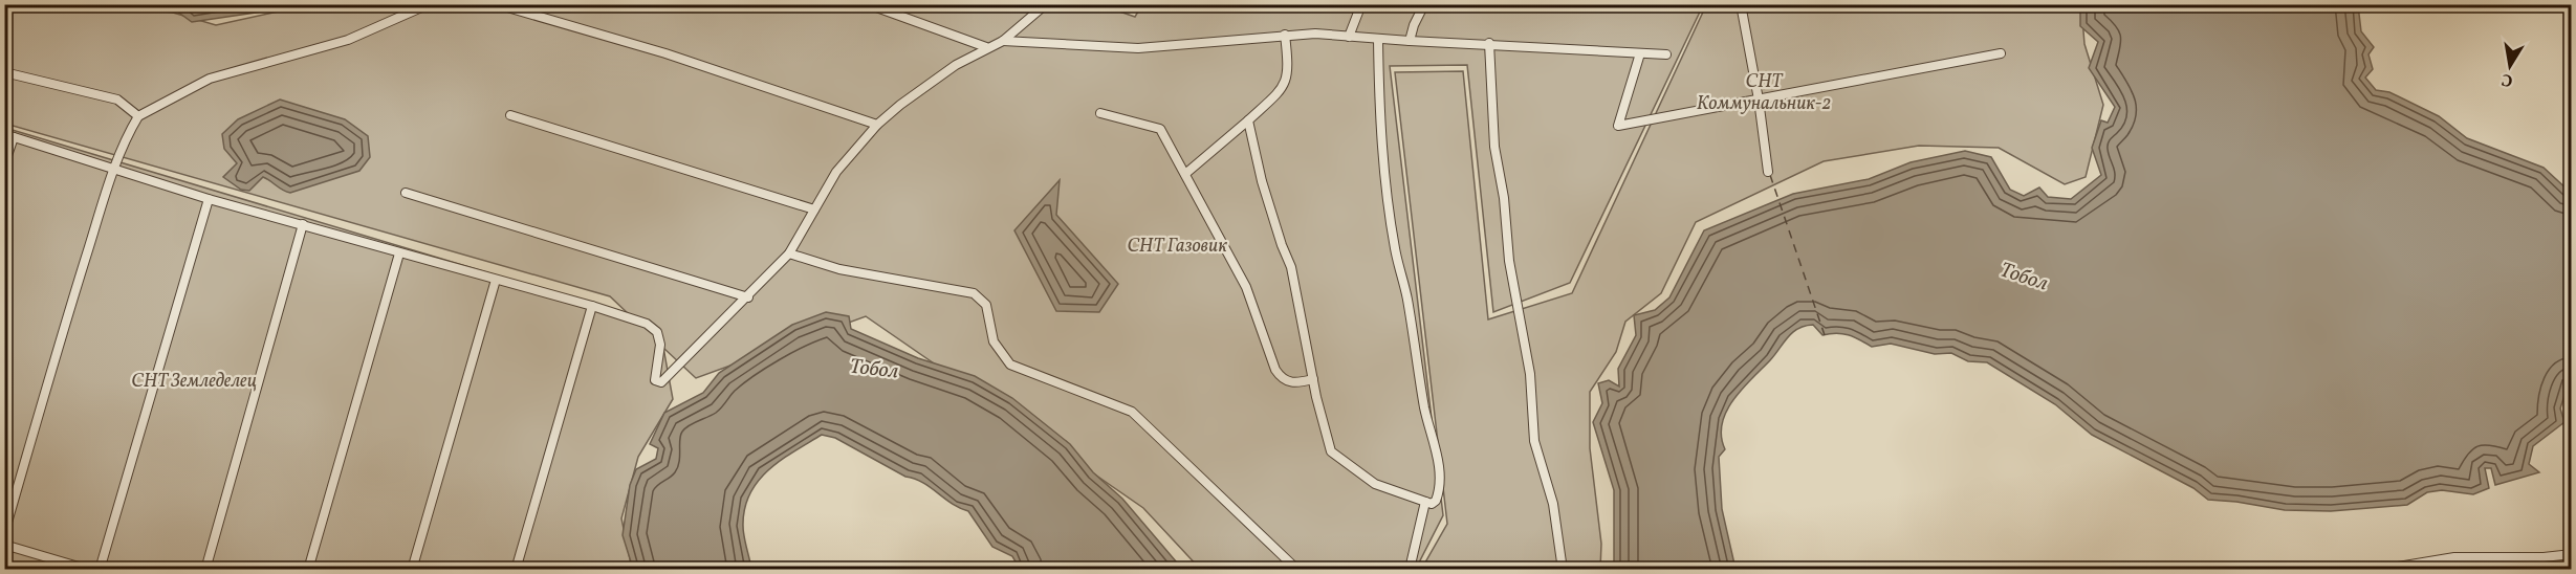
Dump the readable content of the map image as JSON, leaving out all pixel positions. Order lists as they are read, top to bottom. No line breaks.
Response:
{"water":["Тобол"],"parks":["СНТ Коммунальник-2","СНТ Газовик","СНТ Земледелец"],"north":"bottom"}
